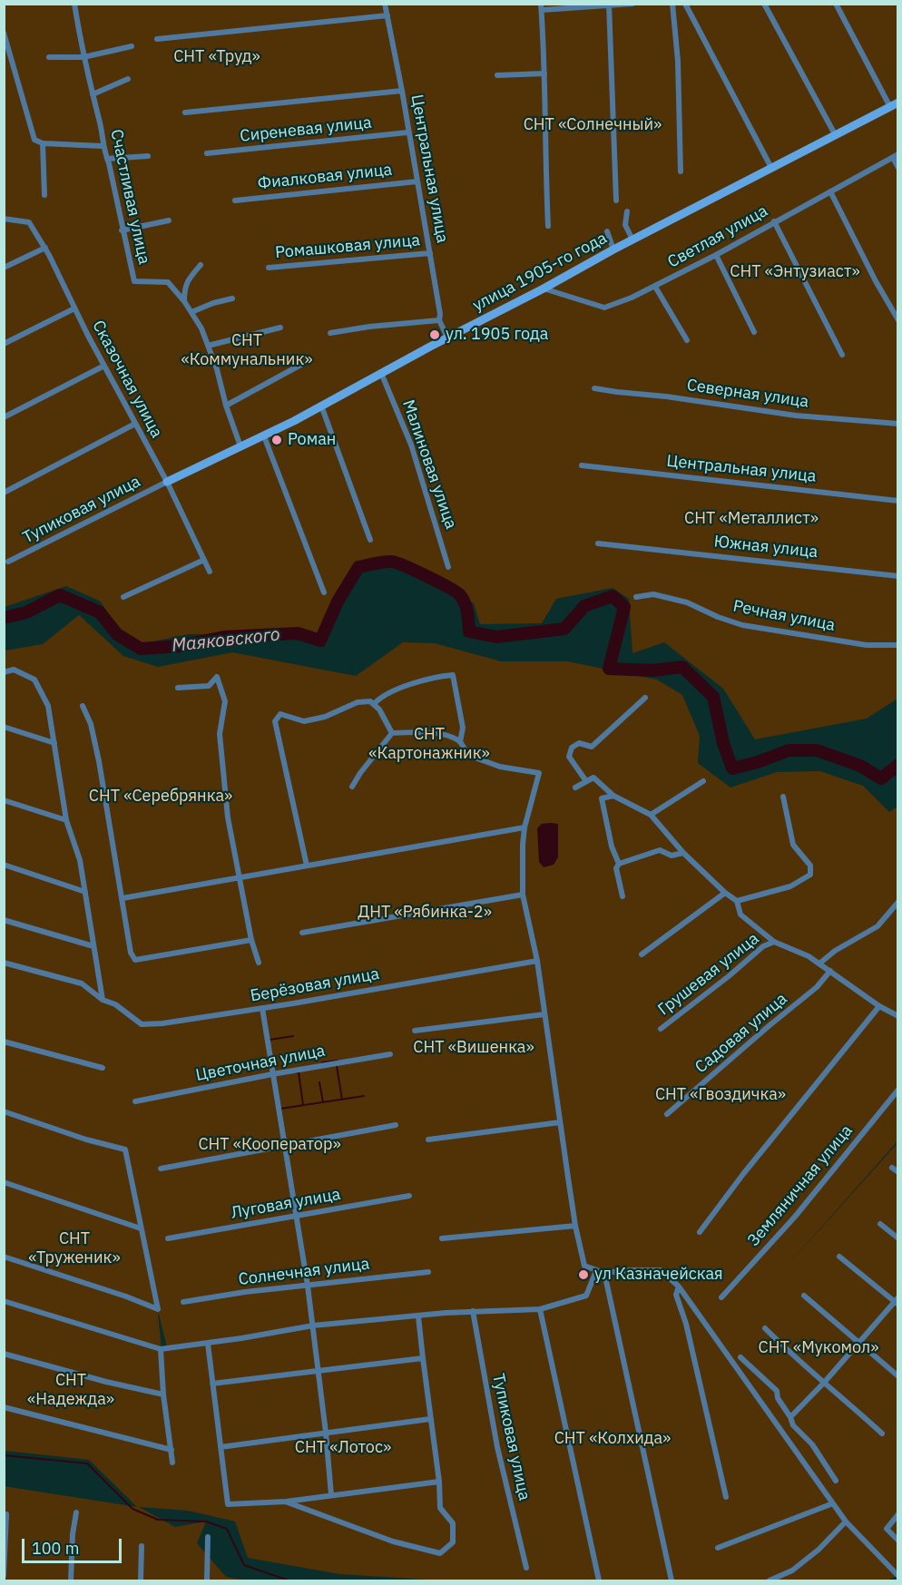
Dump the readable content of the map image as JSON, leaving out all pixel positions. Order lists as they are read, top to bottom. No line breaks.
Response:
{"streets":{"street":["Сиреневая улица","Центральная улица","Фиалковая улица","Счастливая улица","Светлая улица","Ромашковая улица","улица 1905-го года","Сказочная улица","Северная улица","Малиновая улица","Тупиковая улица","Южная улица","Речная улица","Грушевая улица","Берёзовая улица","Садовая улица","Цветочная улица","Земляничная улица","Луговая улица","Солнечная улица"]},"crossings":[["Сиреневая улица","Центральная улица"],["Центральная улица","Фиалковая улица"],["Центральная улица","Ромашковая улица"],["Центральная улица","улица 1905-го года"],["Счастливая улица","улица 1905-го года"],["Светлая улица","улица 1905-го года"],["улица 1905-го года","Сказочная улица"],["улица 1905-го года","Малиновая улица"],["улица 1905-го года","Тупиковая улица"],["Сказочная улица","Тупиковая улица"]],"water":["Маяковского"],"parks":["СНТ «Труд»","СНТ «Солнечный»","СНТ «Энтузиаст»","СНТ «Коммунальник»","СНТ «Металлист»","СНТ «Картонажник»","СНТ «Серебрянка»","ДНТ «Рябинка-2»","СНТ «Вишенка»","СНТ «Гвоздичка»","СНТ «Кооператор»","СНТ «Труженик»","СНТ «Мукомол»","СНТ «Надежда»","СНТ «Колхида»","СНТ «Лотос»"],"places":["ул. 1905 года","Роман","ул Казначейская"],"scale_bar":"100 m"}
